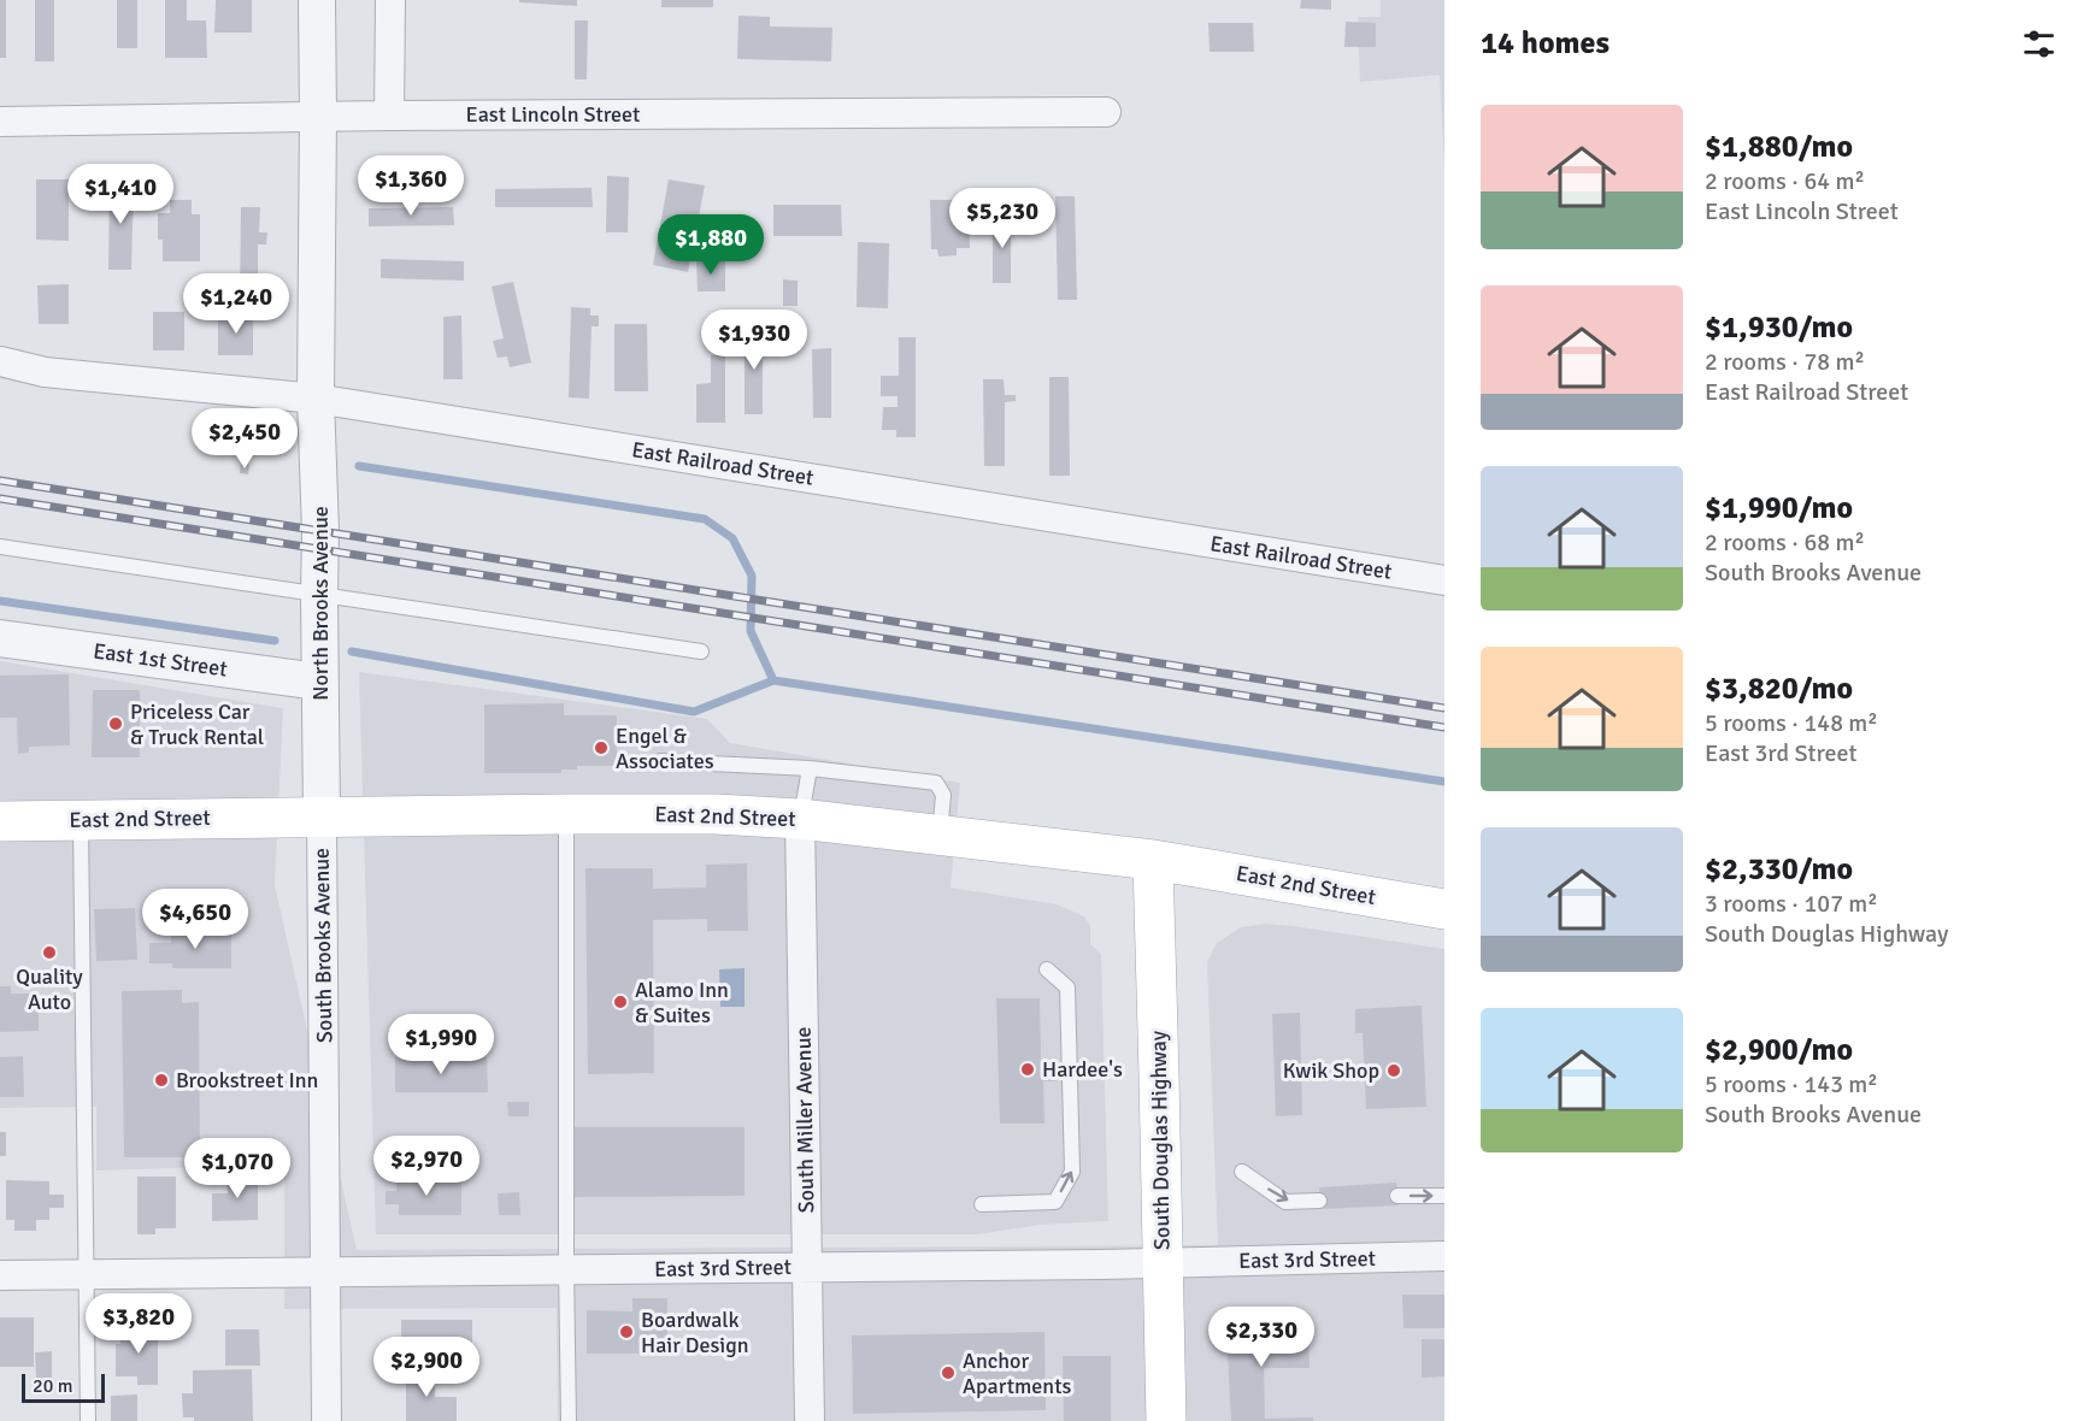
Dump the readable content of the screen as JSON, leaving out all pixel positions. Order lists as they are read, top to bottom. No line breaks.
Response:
{"streets":{"main road":["East 2nd Street","South Douglas Highway"],"street":["East Lincoln Street","East Railroad Street","North Brooks Avenue","East 1st Street","South Brooks Avenue","South Miller Avenue","East 3rd Street"]},"crossings":[["East Lincoln Street","North Brooks Avenue"],["East Railroad Street","North Brooks Avenue"],["North Brooks Avenue","East 1st Street"],["North Brooks Avenue","East 2nd Street"],["North Brooks Avenue","South Brooks Avenue"],["East 2nd Street","South Brooks Avenue"],["East 2nd Street","South Miller Avenue"],["East 2nd Street","South Douglas Highway"],["South Brooks Avenue","East 3rd Street"],["South Miller Avenue","East 3rd Street"],["South Douglas Highway","East 3rd Street"]],"places":["Priceless Car & Truck Rental","Engel & Associates","Quality Auto","Alamo Inn & Suites","Hardee's","Kwik Shop","Brookstreet Inn","Boardwalk Hair Design","Anchor Apartments"],"scale_bar":"20 m","page":{"heading":"14 homes","list":[{"name":"$1,880/mo","note":"2 rooms · 64 m² · East Lincoln Street"},{"name":"$1,930/mo","note":"2 rooms · 78 m² · East Railroad Street"},{"name":"$1,990/mo","note":"2 rooms · 68 m² · South Brooks Avenue"},{"name":"$3,820/mo","note":"5 rooms · 148 m² · East 3rd Street"},{"name":"$2,330/mo","note":"3 rooms · 107 m² · South Douglas Highway"},{"name":"$2,900/mo","note":"5 rooms · 143 m² · South Brooks Avenue"}],"price":["$1,360","$1,410","$5,230","$1,880","$1,240","$1,930","$2,450","$4,650","$1,990","$2,970","$1,070","$3,820","$2,330","$2,900"],"scale":"20 m"}}
